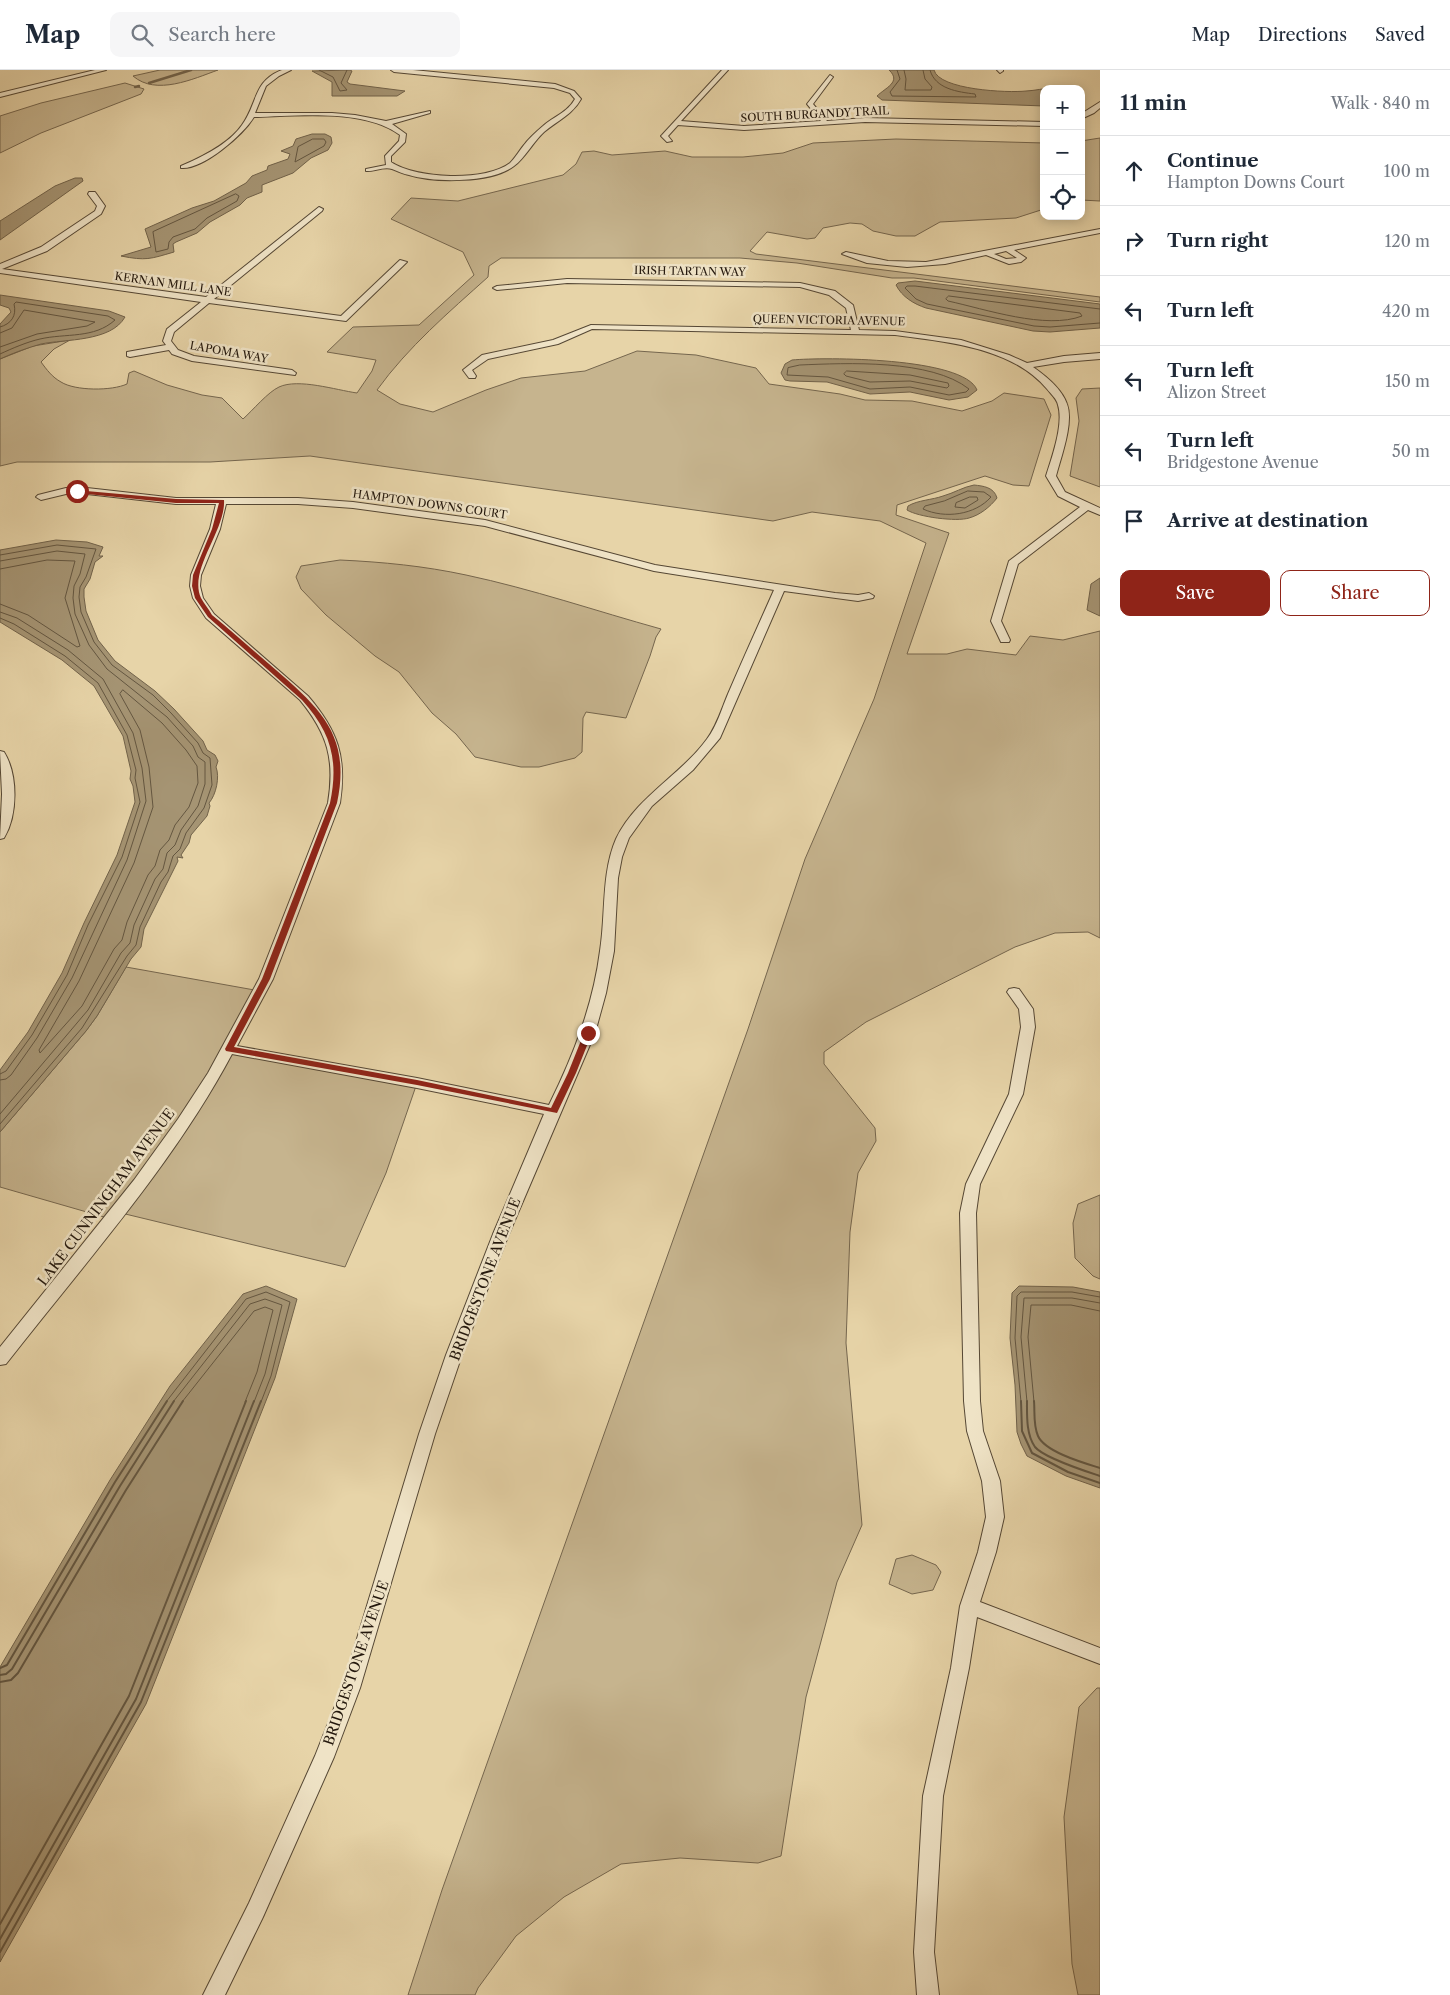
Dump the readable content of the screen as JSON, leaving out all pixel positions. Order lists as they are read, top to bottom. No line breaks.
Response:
{"streets":{"street":["SOUTH BURGANDY TRAIL","IRISH TARTAN WAY","KERNAN MILL LANE","QUEEN VICTORIA AVENUE","LAPOMA WAY","HAMPTON DOWNS COURT","LAKE CUNNINGHAM AVENUE","BRIDGESTONE AVENUE"]},"crossings":[["IRISH TARTAN WAY","QUEEN VICTORIA AVENUE"],["KERNAN MILL LANE","LAPOMA WAY"],["HAMPTON DOWNS COURT","LAKE CUNNINGHAM AVENUE"],["HAMPTON DOWNS COURT","BRIDGESTONE AVENUE"]],"page":{"header":"Map","search":"Search here","nav":["Map","Directions","Saved"],"heading":["11 min","Walk · 840 m"],"map_buttons":["+","−"],"list":[["Continue","Hampton Downs Court","100 m"],["Turn right","120 m"],["Turn left","420 m"],["Turn left","Alizon Street","150 m"],["Turn left","Bridgestone Avenue","50 m"],"Arrive at destination"],"buttons":["Save","Share"]}}
